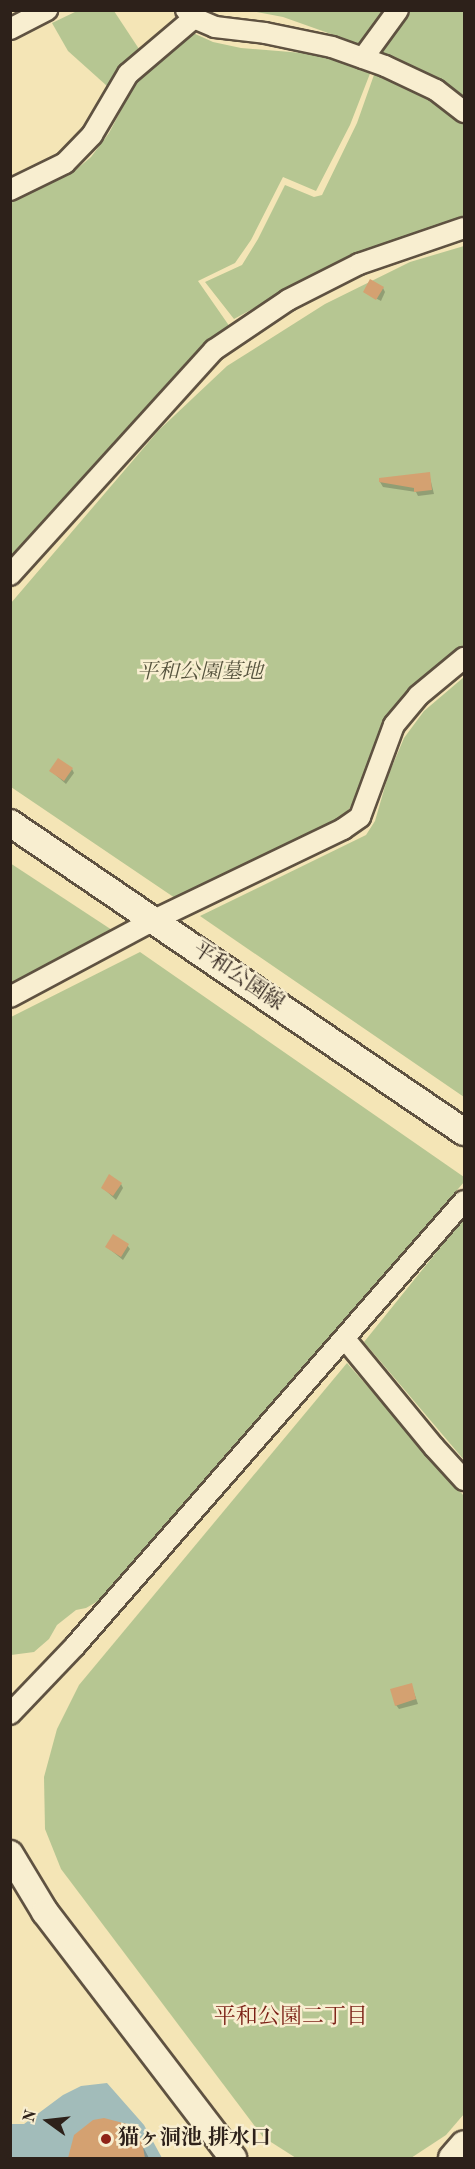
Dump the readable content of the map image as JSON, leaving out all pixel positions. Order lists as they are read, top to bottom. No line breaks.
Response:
{"streets":{"street":["平和公園線"]},"districts":["平和公園二丁目"],"parks":["平和公園墓地"],"places":["猫ヶ洞池 排水口"],"north":"left"}
